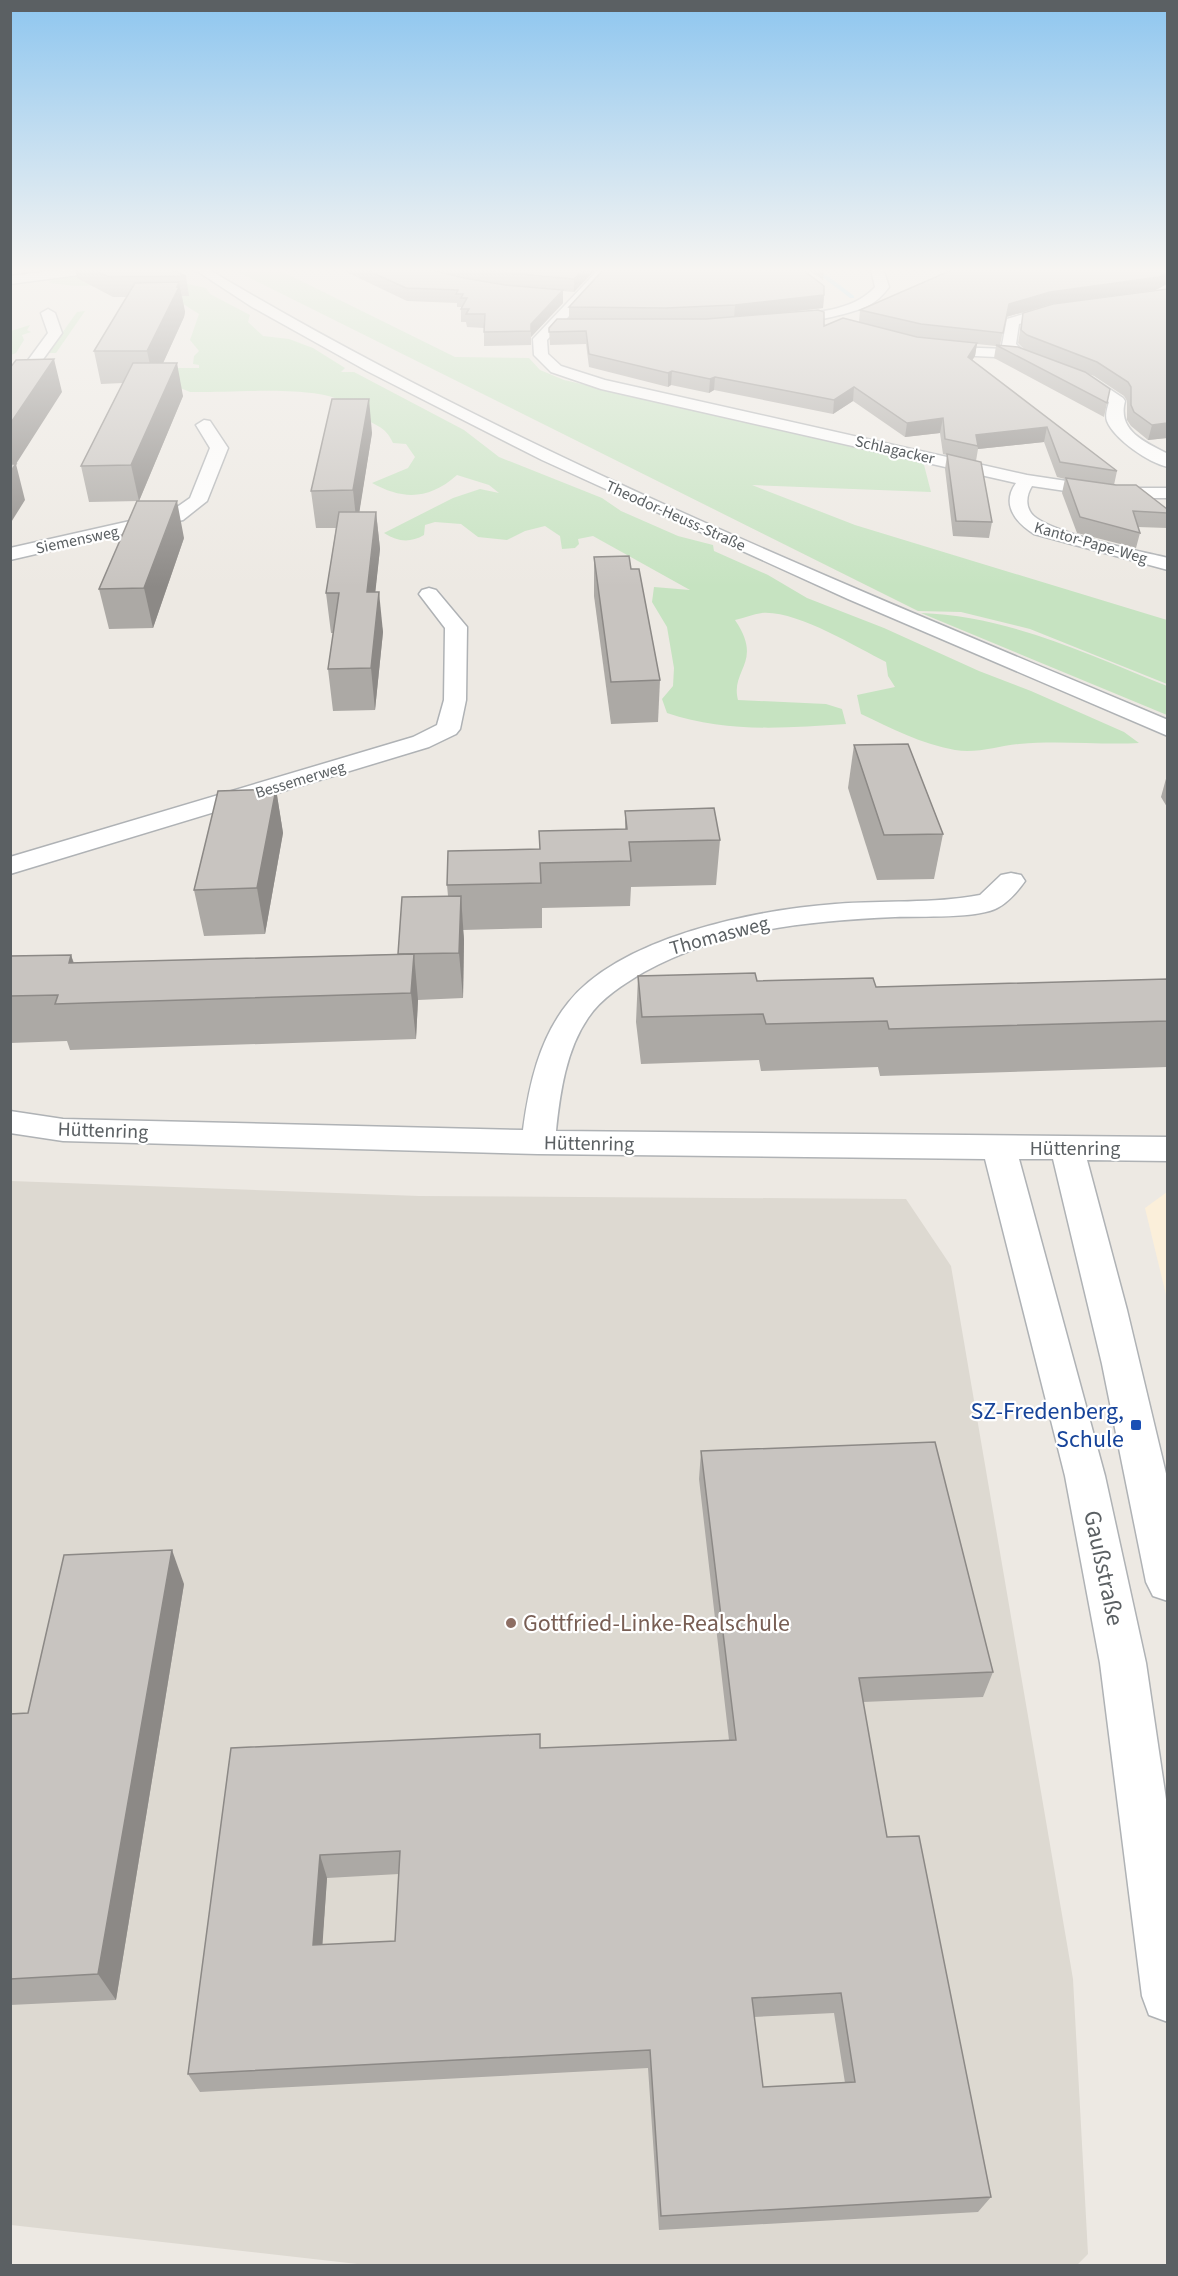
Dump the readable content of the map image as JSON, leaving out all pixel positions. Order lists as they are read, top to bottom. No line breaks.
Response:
{"streets":{"street":["Schlagacker","Theodor-Heuss-Straße","Siemensweg","Kantor-Pape-Weg","Bessemerweg","Thomasweg","Hüttenring","Gaußstraße"]},"crossings":[["Schlagacker","Kantor-Pape-Weg"],["Thomasweg","Hüttenring"],["Hüttenring","Gaußstraße"]],"places":{"transit":["SZ-Fredenberg, Schule"],"other":["Gottfried-Linke-Realschule"]}}
